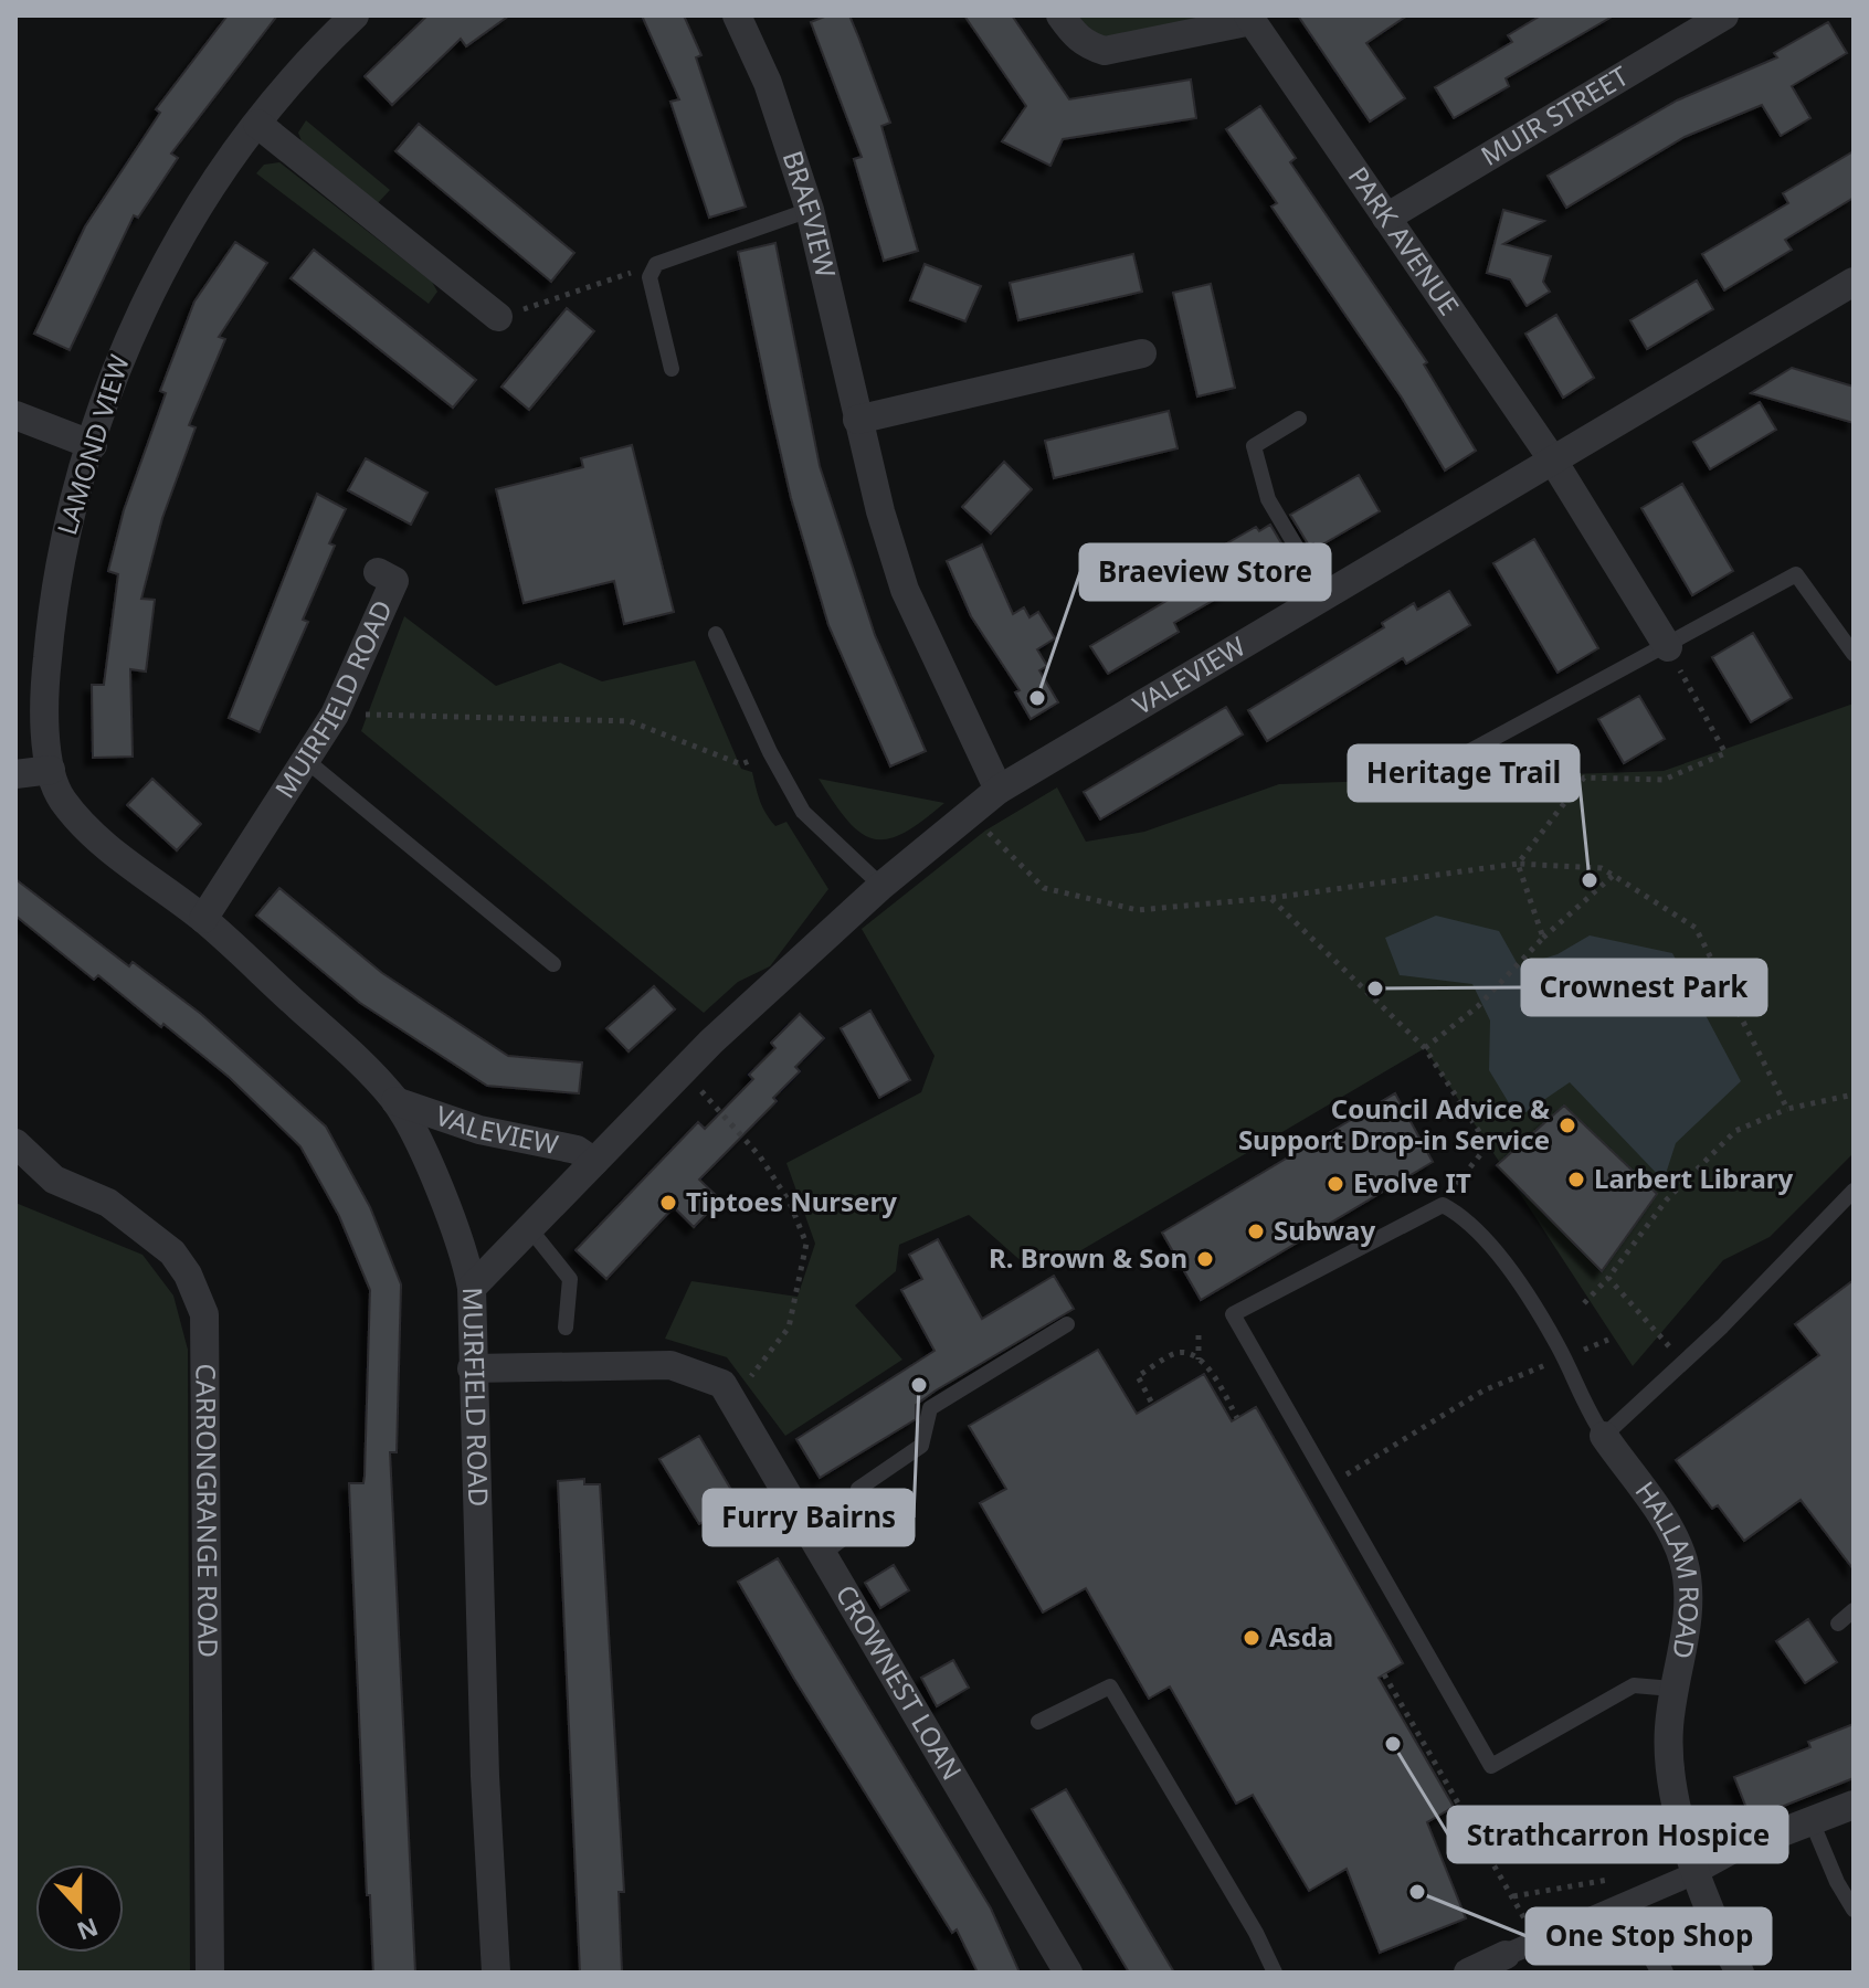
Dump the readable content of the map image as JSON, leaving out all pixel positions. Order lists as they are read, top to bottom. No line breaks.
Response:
{"streets":{"street":["MUIR STREET","BRAEVIEW","PARK AVENUE","LAMOND VIEW","VALEVIEW","MUIRFIELD ROAD","CARRONGRANGE ROAD","HALLAM ROAD","CROWNEST LOAN"]},"crossings":[["MUIR STREET","PARK AVENUE"],["BRAEVIEW","VALEVIEW"],["PARK AVENUE","VALEVIEW"],["LAMOND VIEW","MUIRFIELD ROAD"],["VALEVIEW","MUIRFIELD ROAD"],["MUIRFIELD ROAD","CROWNEST LOAN"]],"places":["Braeview Store","Heritage Trail","Crownest Park","Council Advice & Support Drop-in Service","Larbert Library","Evolve IT","Tiptoes Nursery","Subway","R. Brown & Son","Furry Bairns","Asda","Strathcarron Hospice","One Stop Shop"],"north":"bottom"}
